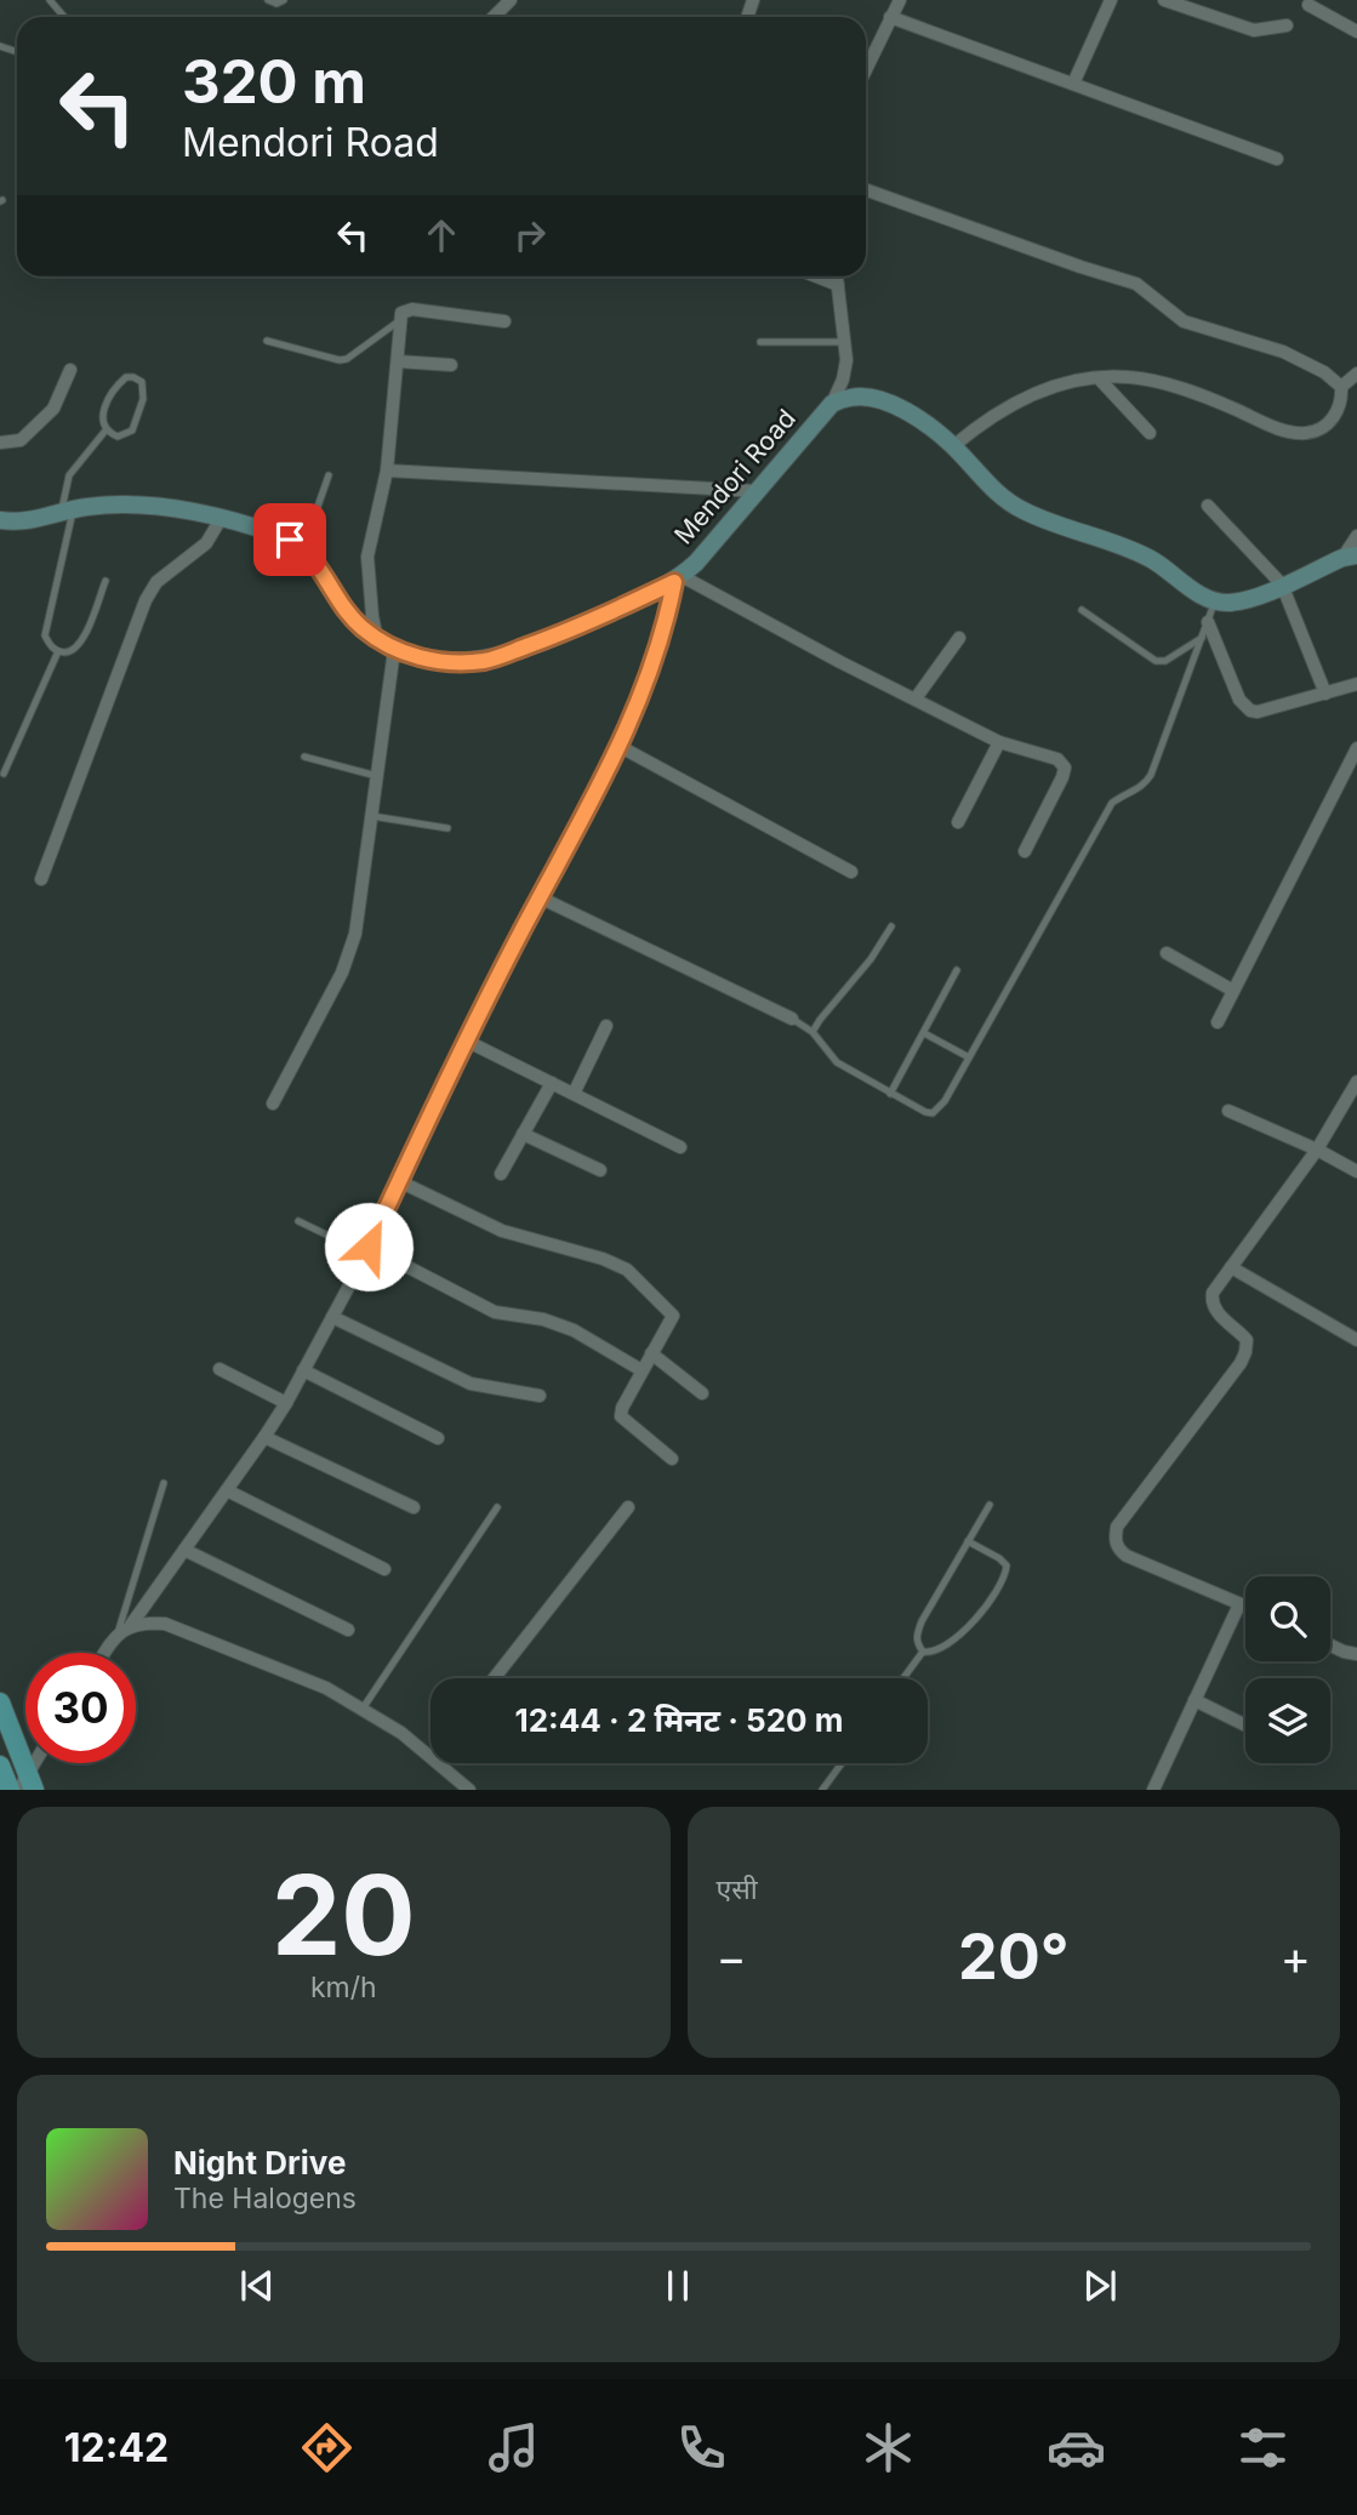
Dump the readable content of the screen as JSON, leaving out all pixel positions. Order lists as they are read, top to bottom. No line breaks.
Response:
{"streets":{"main road":["Mendori Road"]},"page":{"turn":["320 m","Mendori Road"],"limit":"30","trip":"12:44 · 2 मिनट · 520 m","tile":[["20","km/h"],"एसी"],"heat":["−","20°","+"],"song":["Night Drive","The Halogens"],"tabs":"12:42"}}
